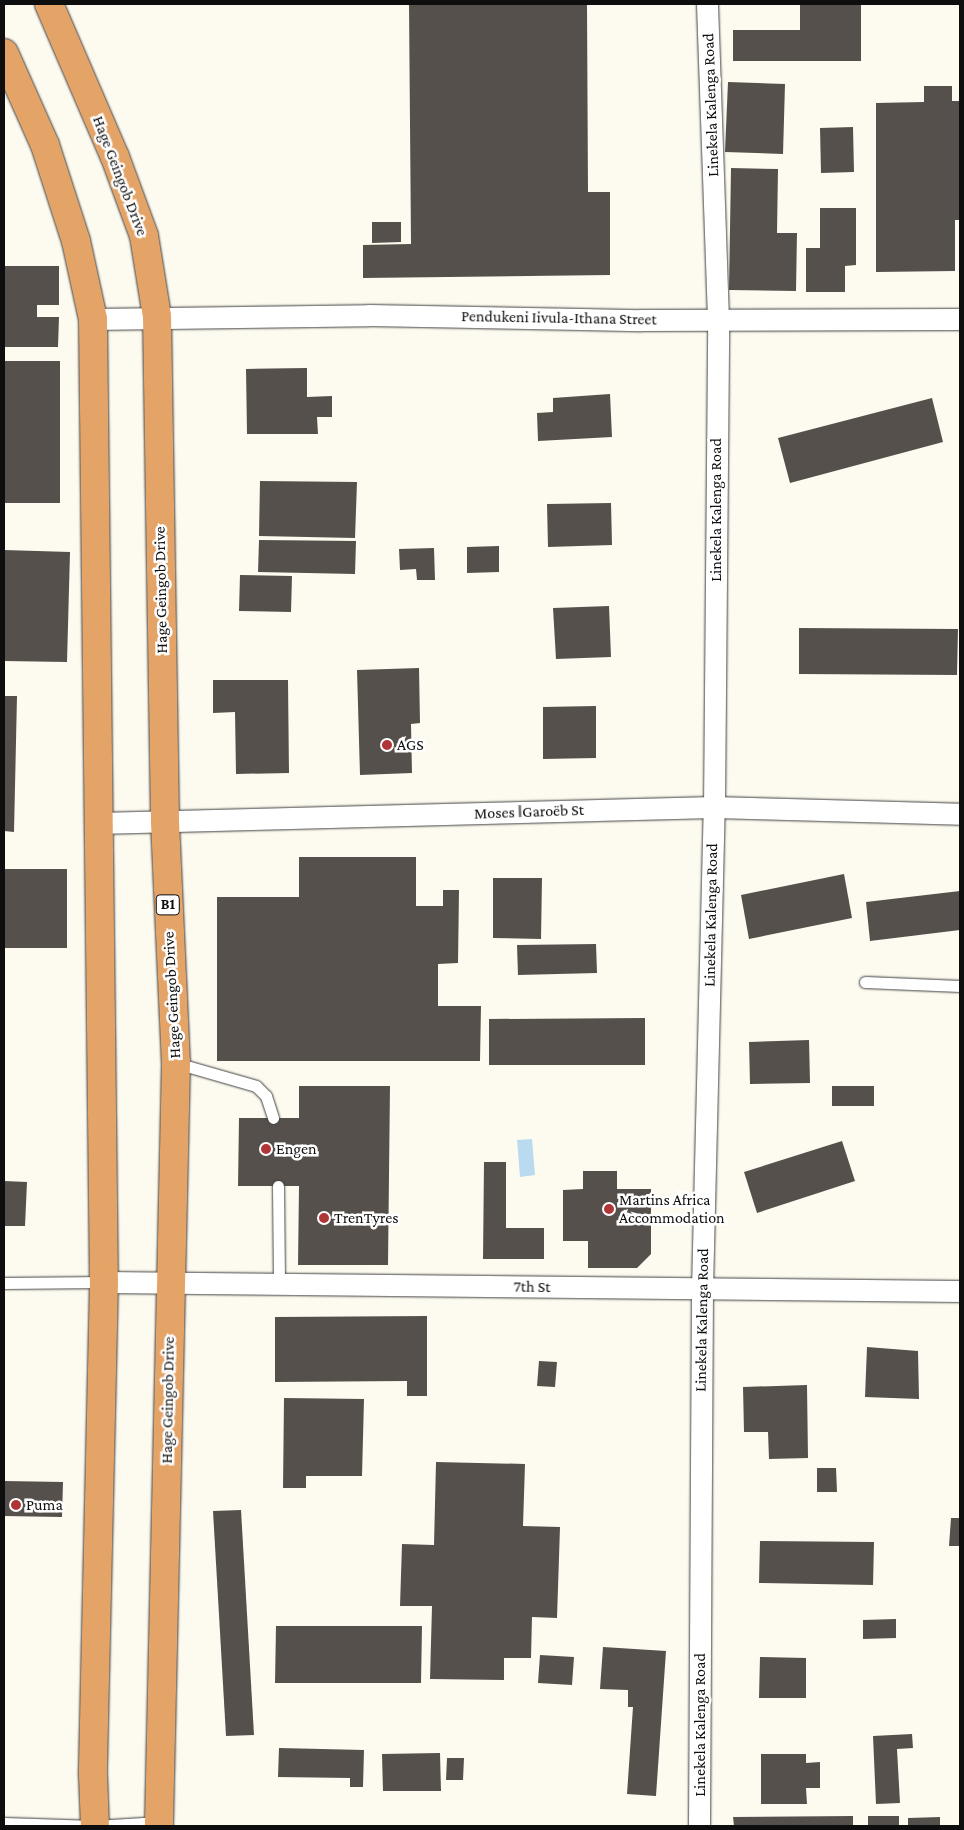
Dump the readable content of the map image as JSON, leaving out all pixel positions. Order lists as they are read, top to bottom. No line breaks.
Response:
{"streets":{"highway":["Hage Geingob Drive","B1"],"street":["Linekela Kalenga Road","Pendukeni Iivula-Ithana Street","Moses ǁGaroëb St","7th St"]},"crossings":[["Linekela Kalenga Road","Pendukeni Iivula-Ithana Street"],["Linekela Kalenga Road","Moses ǁGaroëb St"],["Linekela Kalenga Road","7th St"],["Hage Geingob Drive","Pendukeni Iivula-Ithana Street"],["Hage Geingob Drive","Moses ǁGaroëb St"],["Hage Geingob Drive","7th St"]],"places":["AGS","Engen","Martins Africa Accommodation","TrenTyres","Puma"]}
